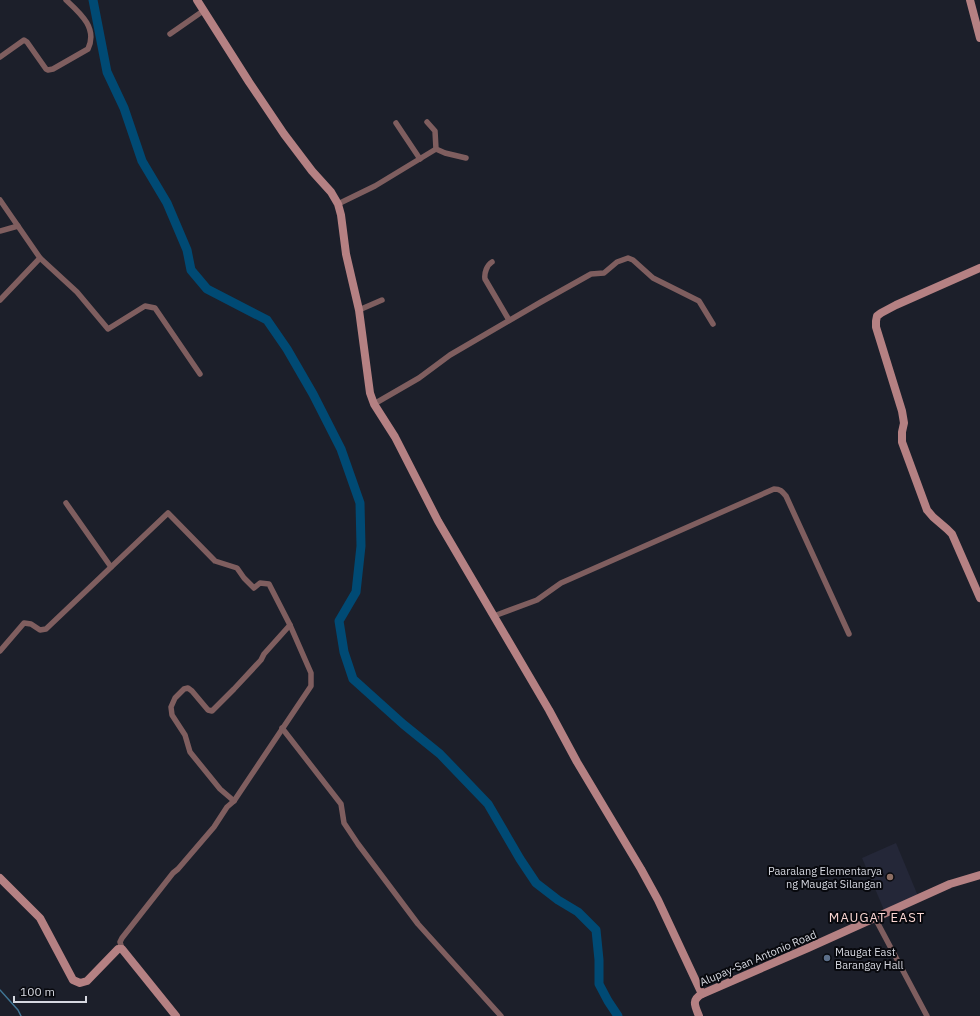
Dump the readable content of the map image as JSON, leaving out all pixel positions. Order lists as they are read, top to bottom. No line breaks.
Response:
{"streets":{"main road":["Alupay-San Antonio Road"]},"districts":["MAUGAT EAST"],"places":["Paaralang Elementarya ng Maugat Silangan","Maugat East Barangay Hall"],"scale_bar":"100 m"}
